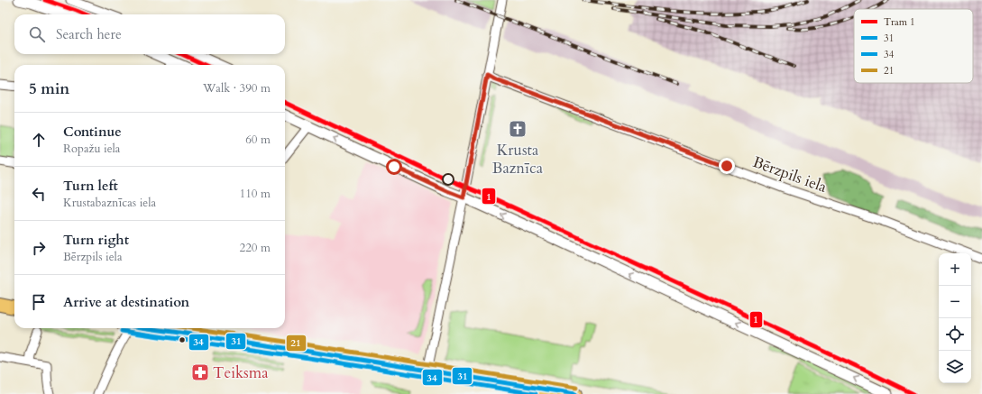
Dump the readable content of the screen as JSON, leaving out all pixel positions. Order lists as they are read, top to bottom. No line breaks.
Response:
{"streets":{"street":["Bērzpils iela"]},"places":{"church":["Krusta Baznīca"],"pharmacy":["Teiksma"]},"lines":["tram line 1","transit line 31","transit line 21","transit line 34"],"legend":["Tram 1","31","34","21"],"page":{"search":"Search here","heading":["5 min","Walk · 390 m"],"list":[["Continue","Ropažu iela","60 m"],["Turn left","Krustabaznīcas iela","110 m"],["Turn right","Bērzpils iela","220 m"],"Arrive at destination"],"map_buttons":["+","−"]}}
